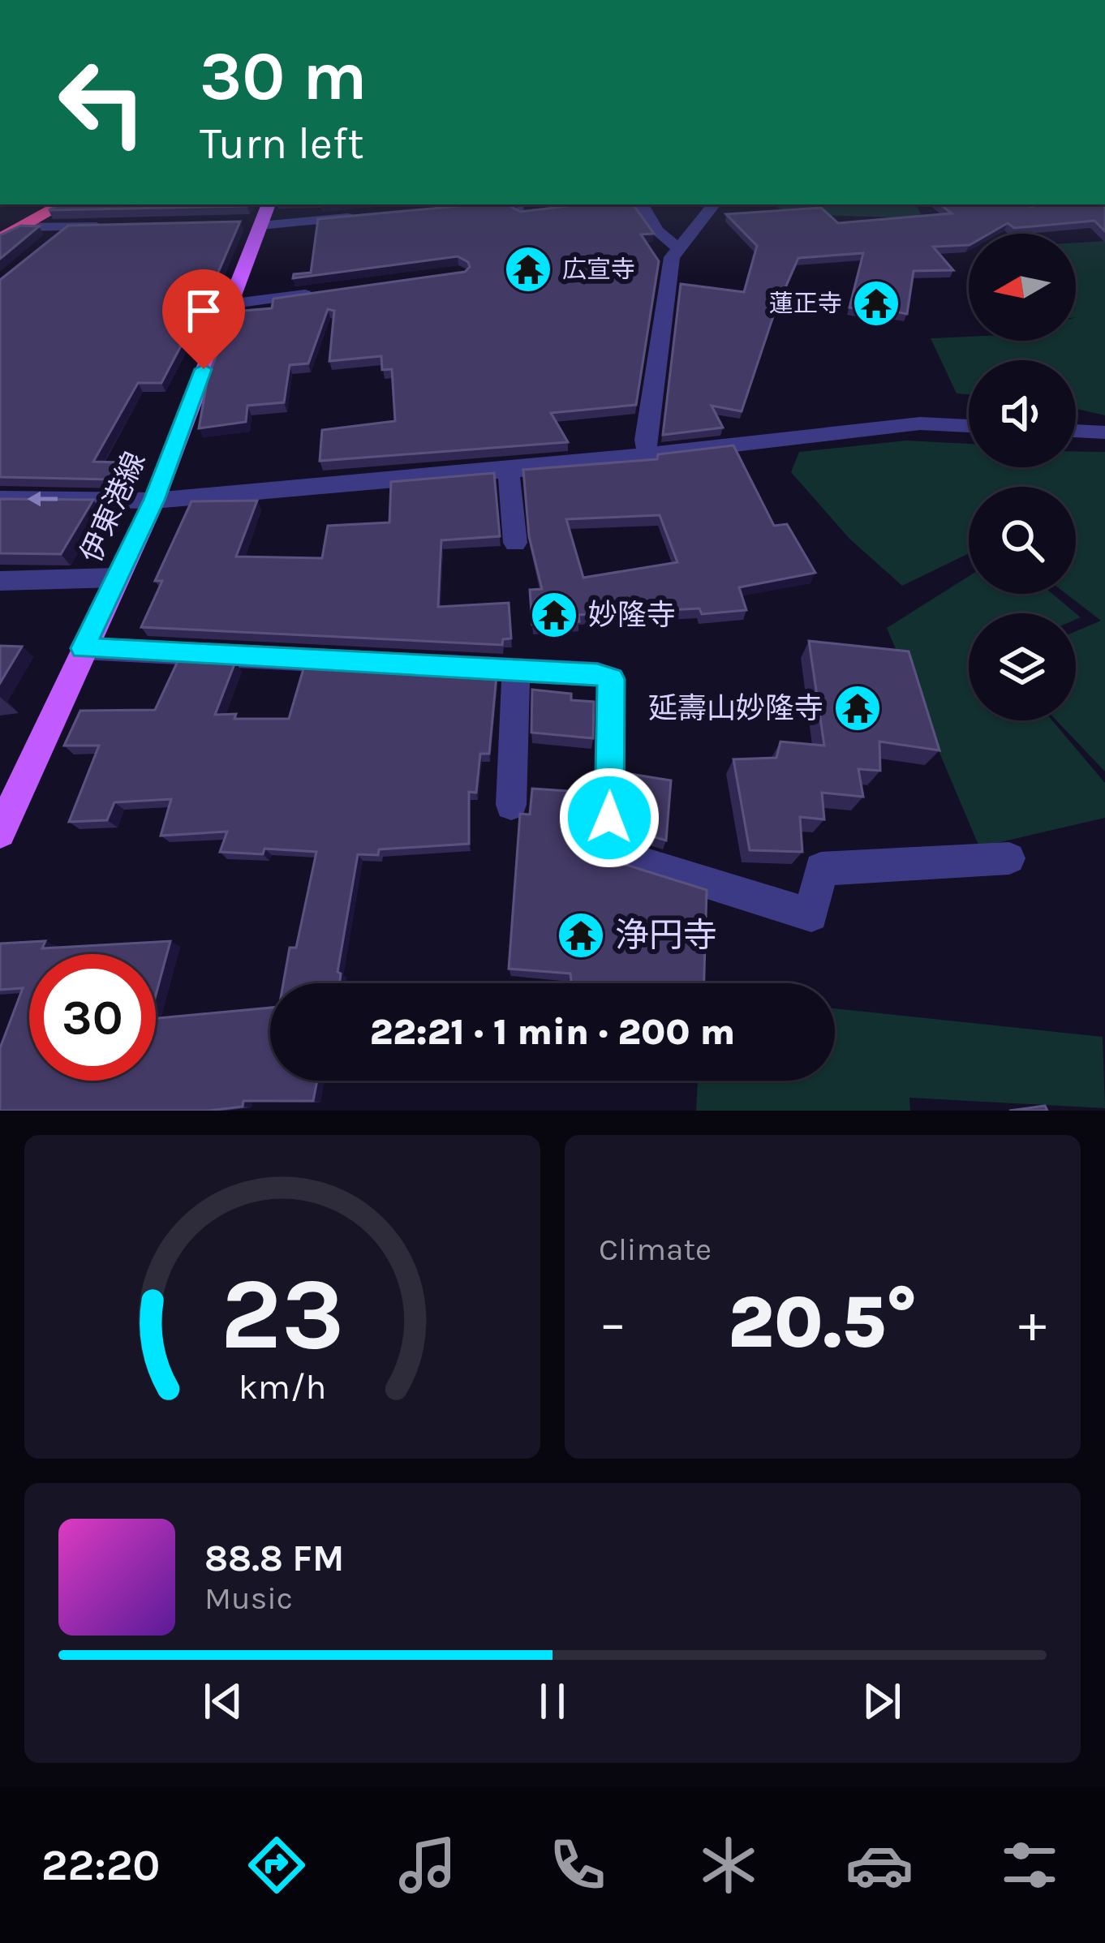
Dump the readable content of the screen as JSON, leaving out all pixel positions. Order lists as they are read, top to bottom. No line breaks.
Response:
{"streets":{"main road":["伊東港線"]},"places":{"temple":["広宣寺","蓮正寺","妙隆寺","延壽山妙隆寺","浄円寺"]},"north":"left","page":{"turn":["30 m","Turn left"],"limit":"30","trip":"22:21 · 1 min · 200 m","tile":"Climate","heat":["−","20.5°","+"],"song":["88.8 FM","Music"],"tabs":"22:20","gauge":["23","km/h"]}}
